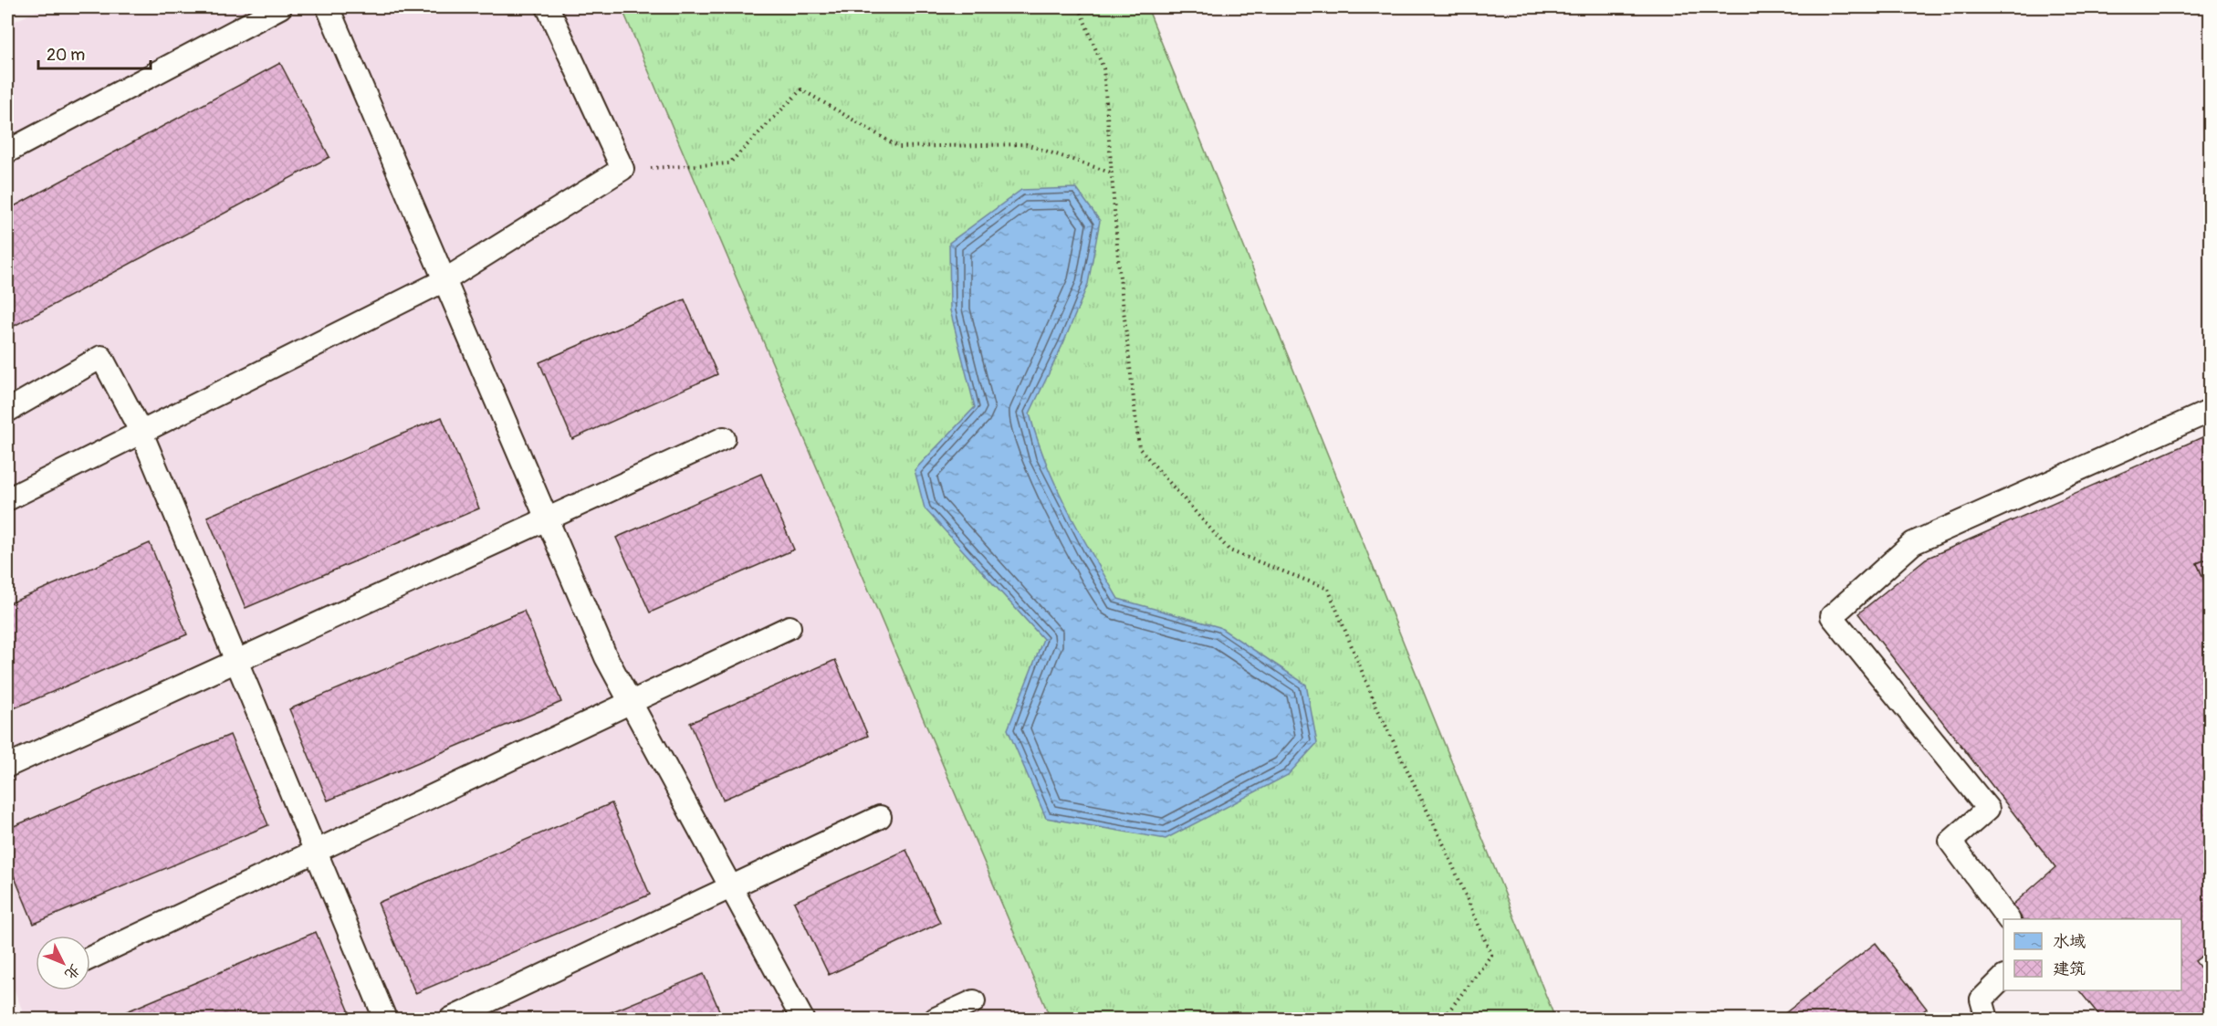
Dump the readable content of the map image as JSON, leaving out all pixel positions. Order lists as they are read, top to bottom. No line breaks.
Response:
{"legend":["水域","建筑"],"scale_bar":"20 m","north":"bottom right"}
